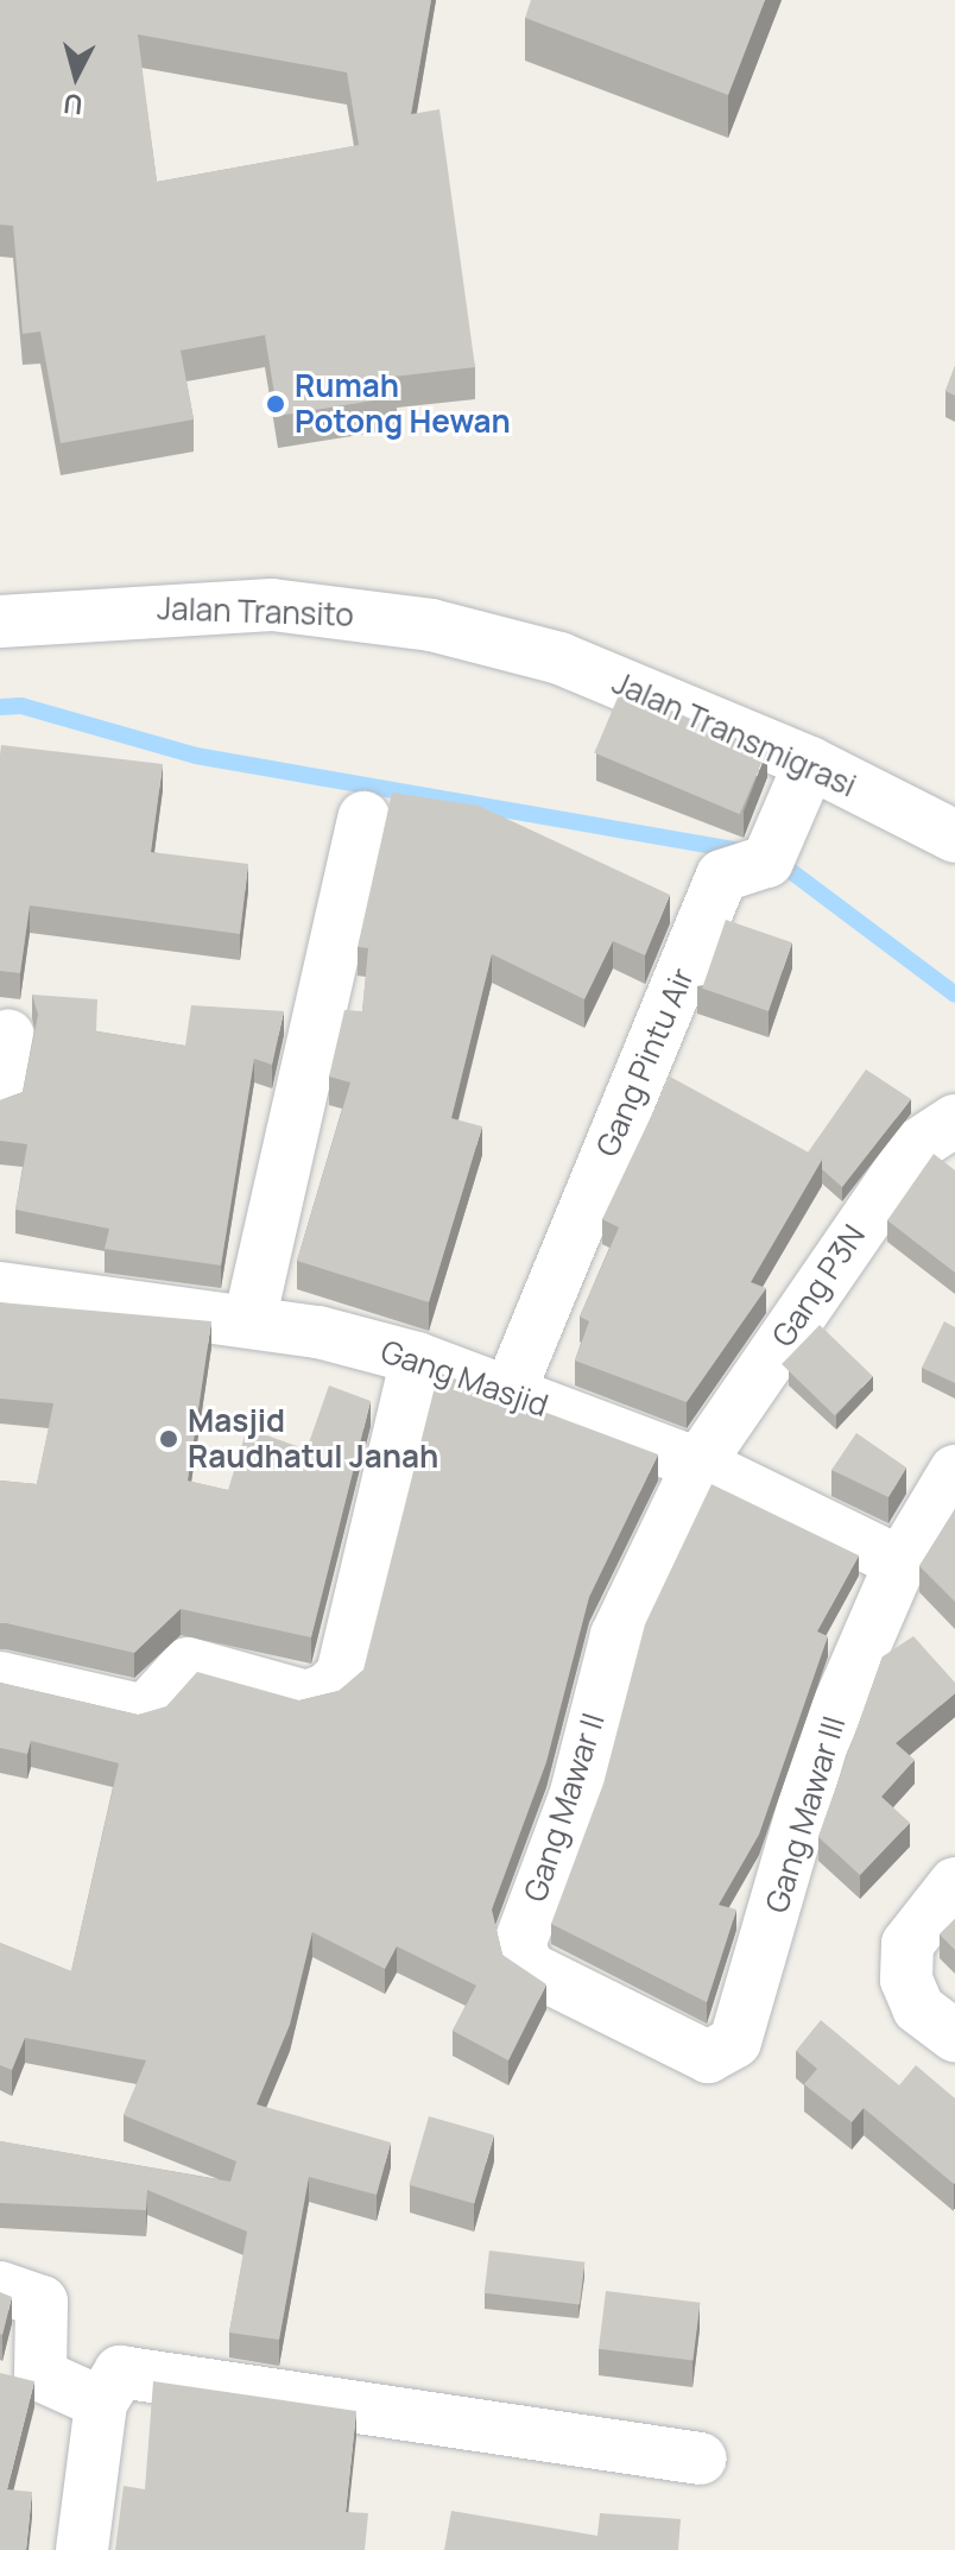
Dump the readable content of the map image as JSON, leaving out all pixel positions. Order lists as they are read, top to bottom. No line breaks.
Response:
{"streets":{"street":["Jalan Transito","Jalan Transmigrasi","Gang Pintu Air","Gang P3N","Gang Masjid","Gang Mawar II","Gang Mawar III"]},"crossings":[["Jalan Transito","Jalan Transmigrasi"],["Jalan Transmigrasi","Gang Pintu Air"],["Gang Pintu Air","Gang Masjid"],["Gang P3N","Gang Masjid"],["Gang P3N","Gang Mawar II"],["Gang Masjid","Gang Mawar II"],["Gang Masjid","Gang Mawar III"],["Gang Mawar II","Gang Mawar III"]],"places":["Rumah Potong Hewan","Masjid Raudhatul Janah"],"north":"bottom"}
